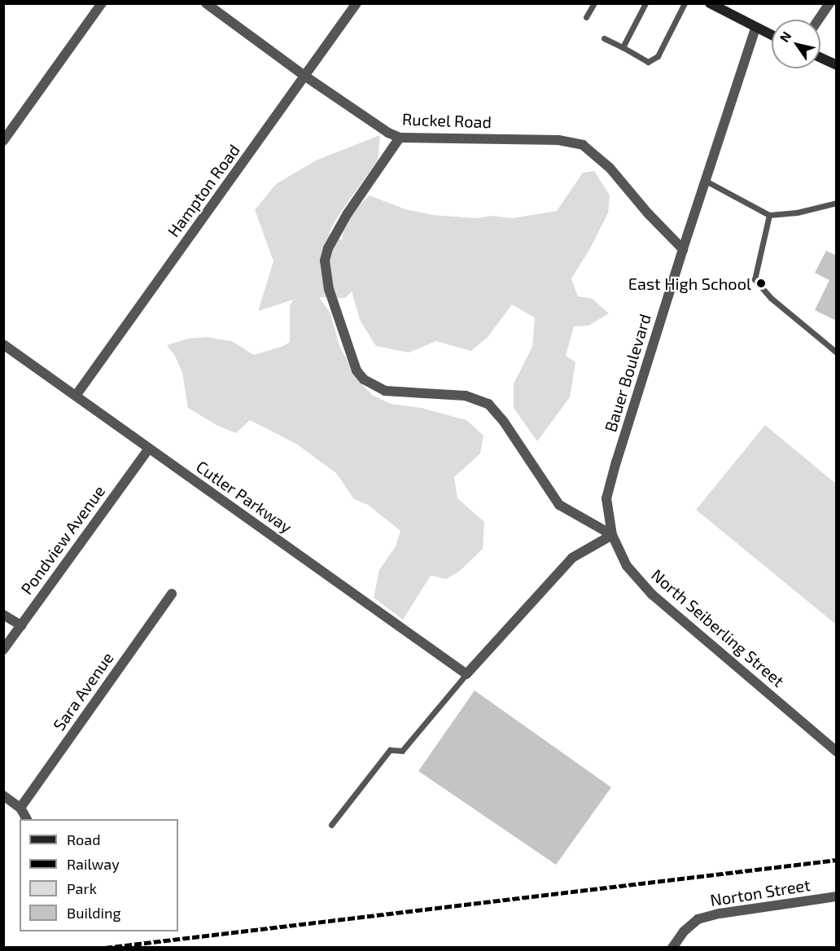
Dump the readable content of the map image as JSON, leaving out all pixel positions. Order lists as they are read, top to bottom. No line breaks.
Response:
{"streets":{"street":["Ruckel Road","Hampton Road","Bauer Boulevard","Cutler Parkway","Pondview Avenue","North Seiberling Street","Sara Avenue","Norton Street"]},"crossings":[["Ruckel Road","Hampton Road"],["Ruckel Road","Bauer Boulevard"],["Hampton Road","Cutler Parkway"],["Bauer Boulevard","North Seiberling Street"],["Cutler Parkway","Pondview Avenue"]],"places":["East High School"],"legend":["Road","Railway","Park","Building"],"north":"top left"}
